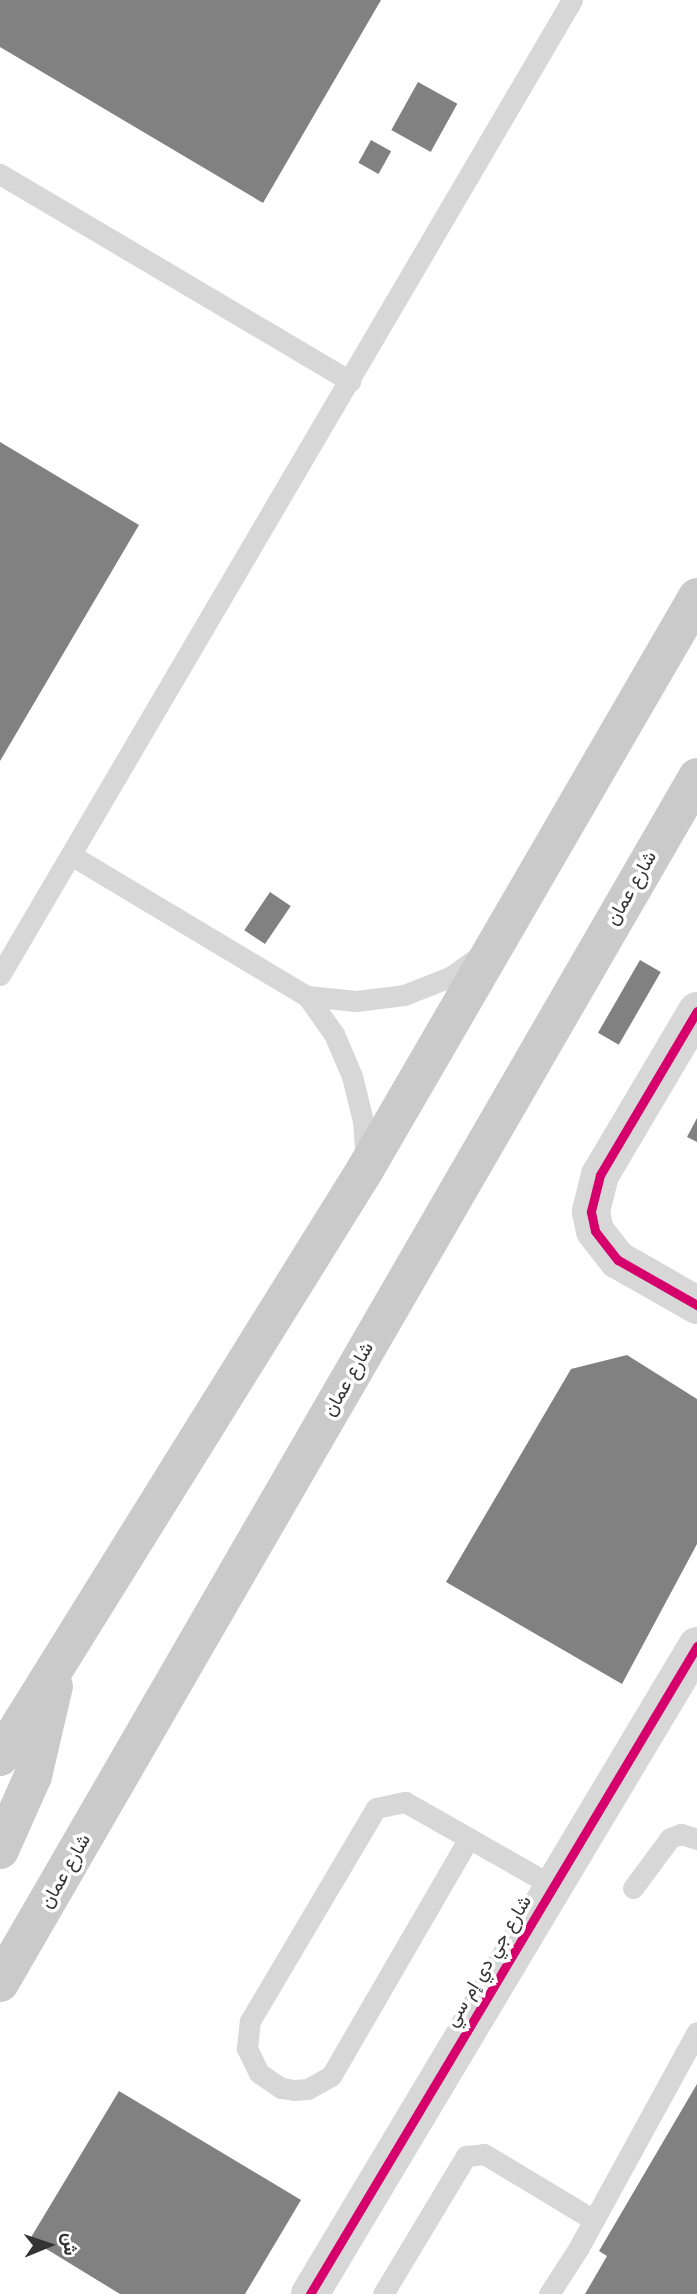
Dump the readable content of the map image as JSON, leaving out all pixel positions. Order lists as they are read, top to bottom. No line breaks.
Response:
{"streets":{"main road":["شارع عمان"],"street":["شارع جي دي إم سي"]},"north":"right"}
